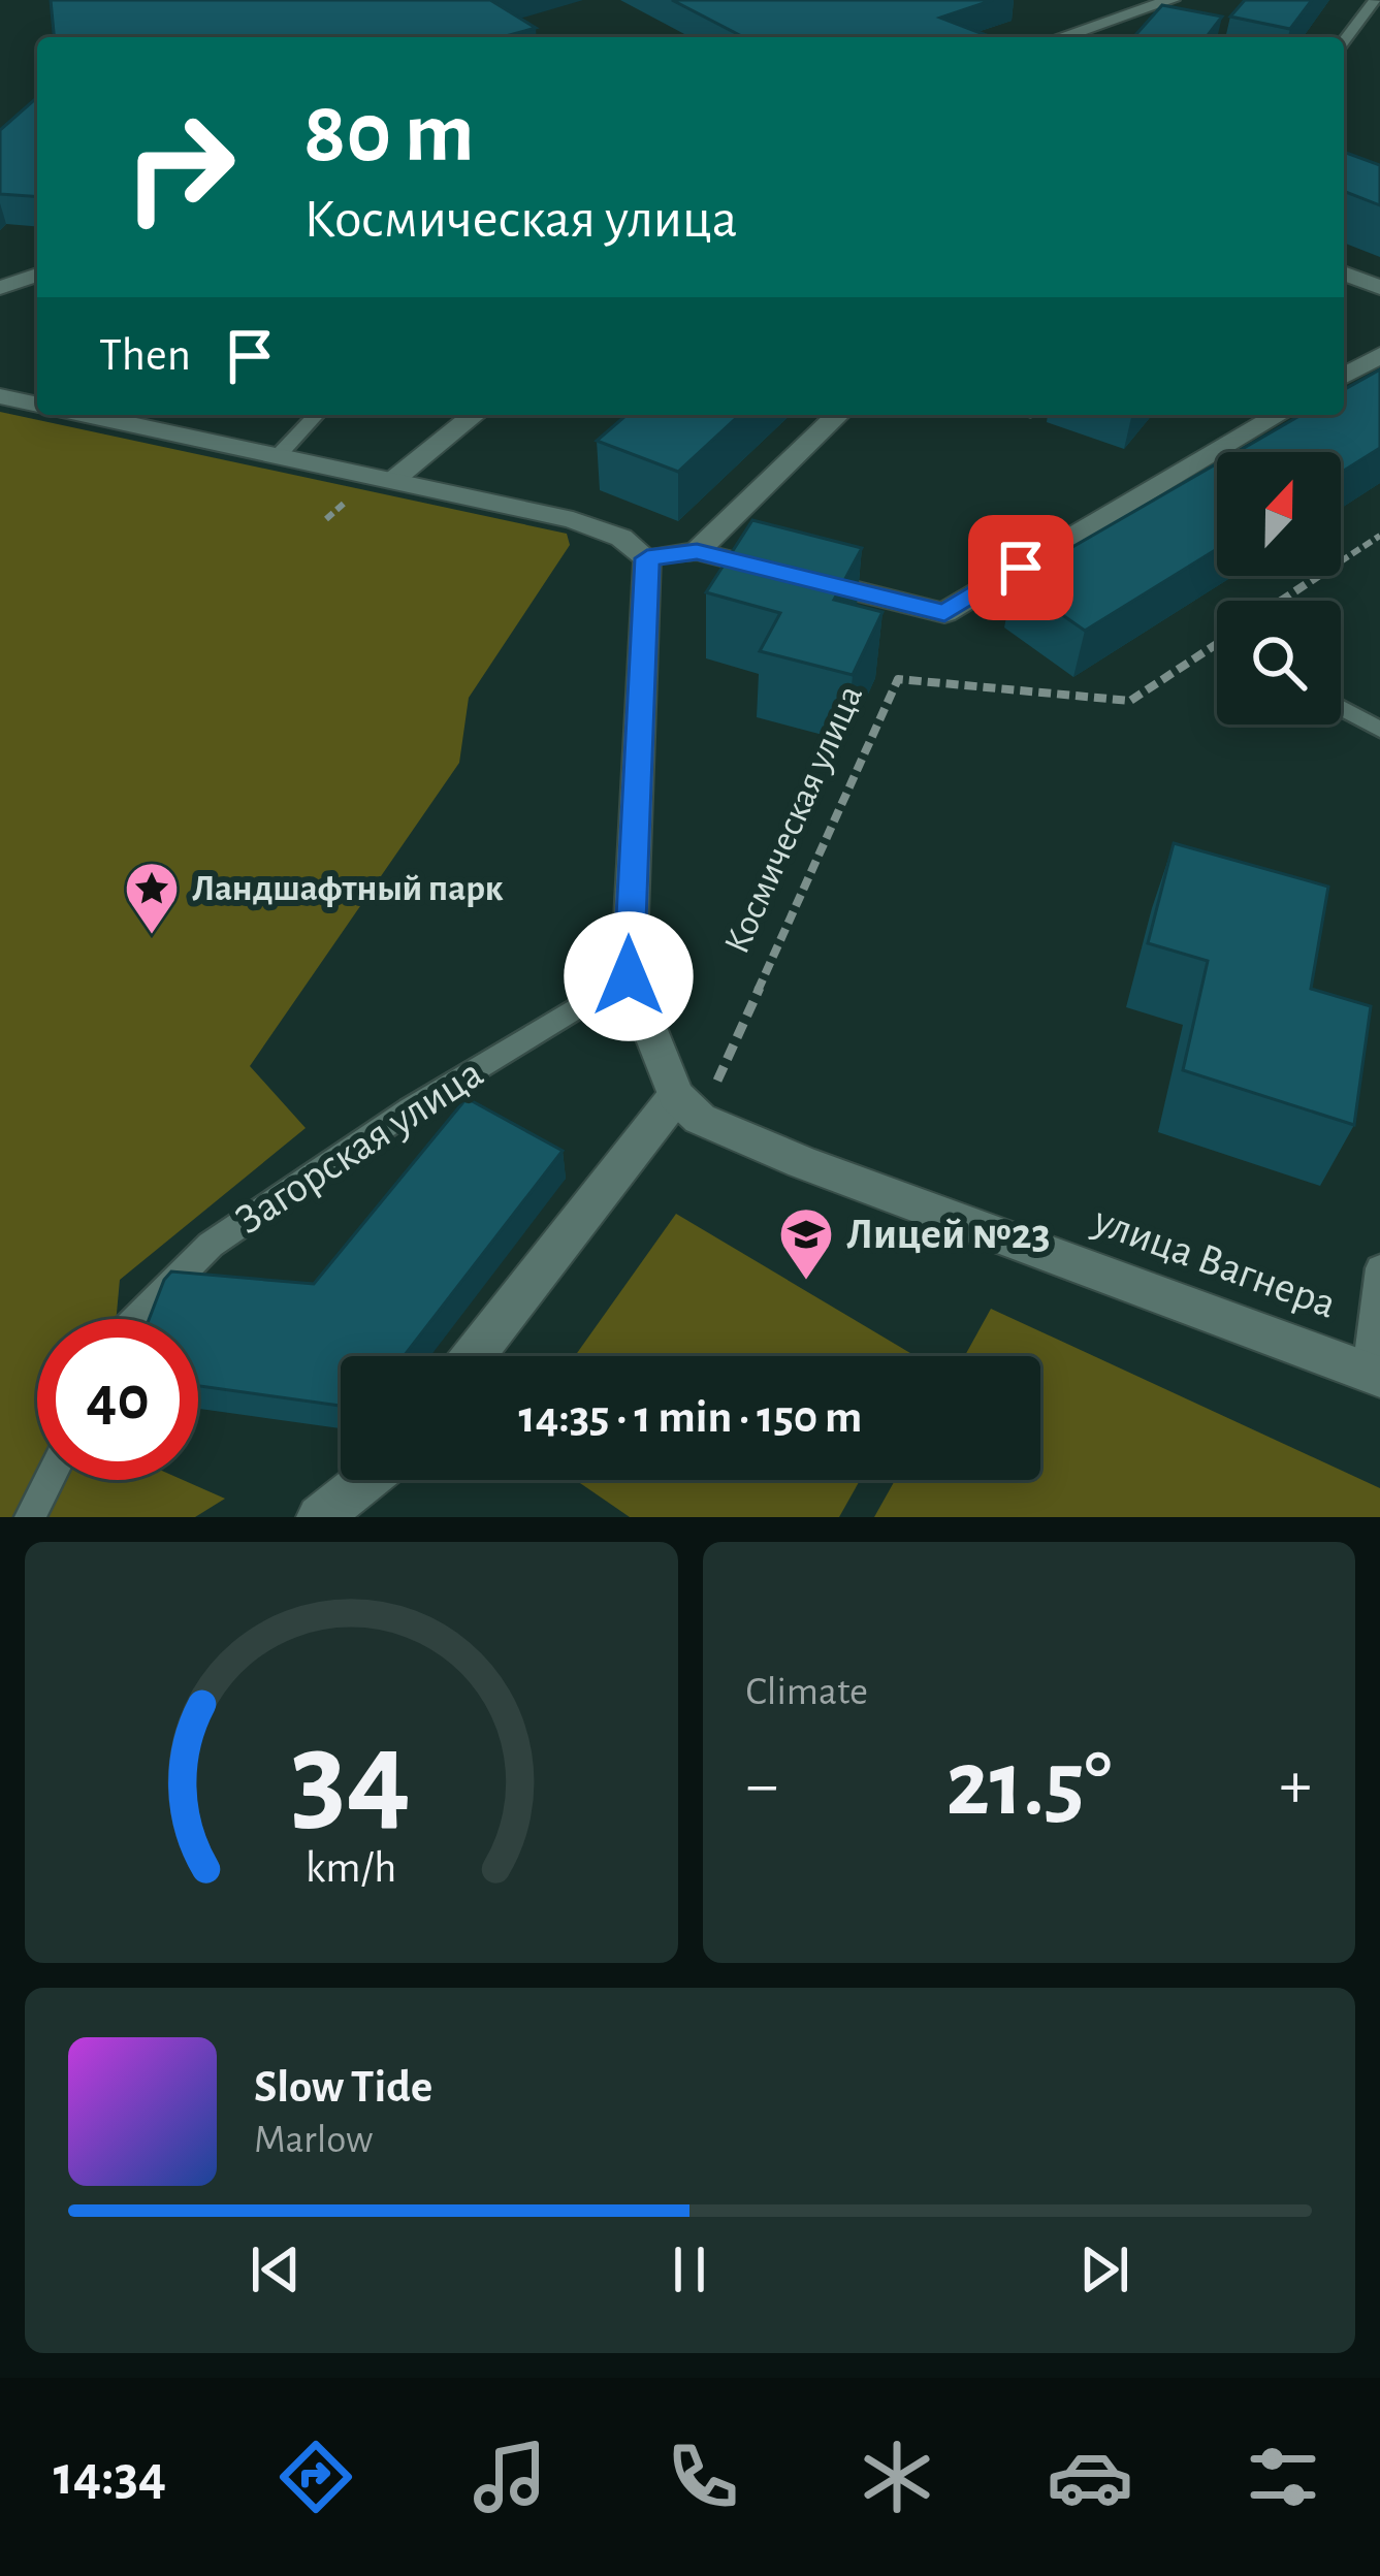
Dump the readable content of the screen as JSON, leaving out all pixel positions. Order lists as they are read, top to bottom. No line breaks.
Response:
{"streets":{"street":["улица Вагнера"],"lane":["Загорская улица"],"path":["Космическая улица"]},"crossings":[["Космическая улица","улица Вагнера"]],"places":{"place":["Ландшафтный парк"],"school or university":["Лицей №23"]},"north":"top","page":{"turn":["80 m","Космическая улица"],"then":"Then","limit":"40","trip":"14:35 · 1 min · 150 m","tile":"Climate","heat":["−","21.5°","+"],"song":["Slow Tide","Marlow"],"tabs":"14:34","gauge":["34","km/h"]}}
